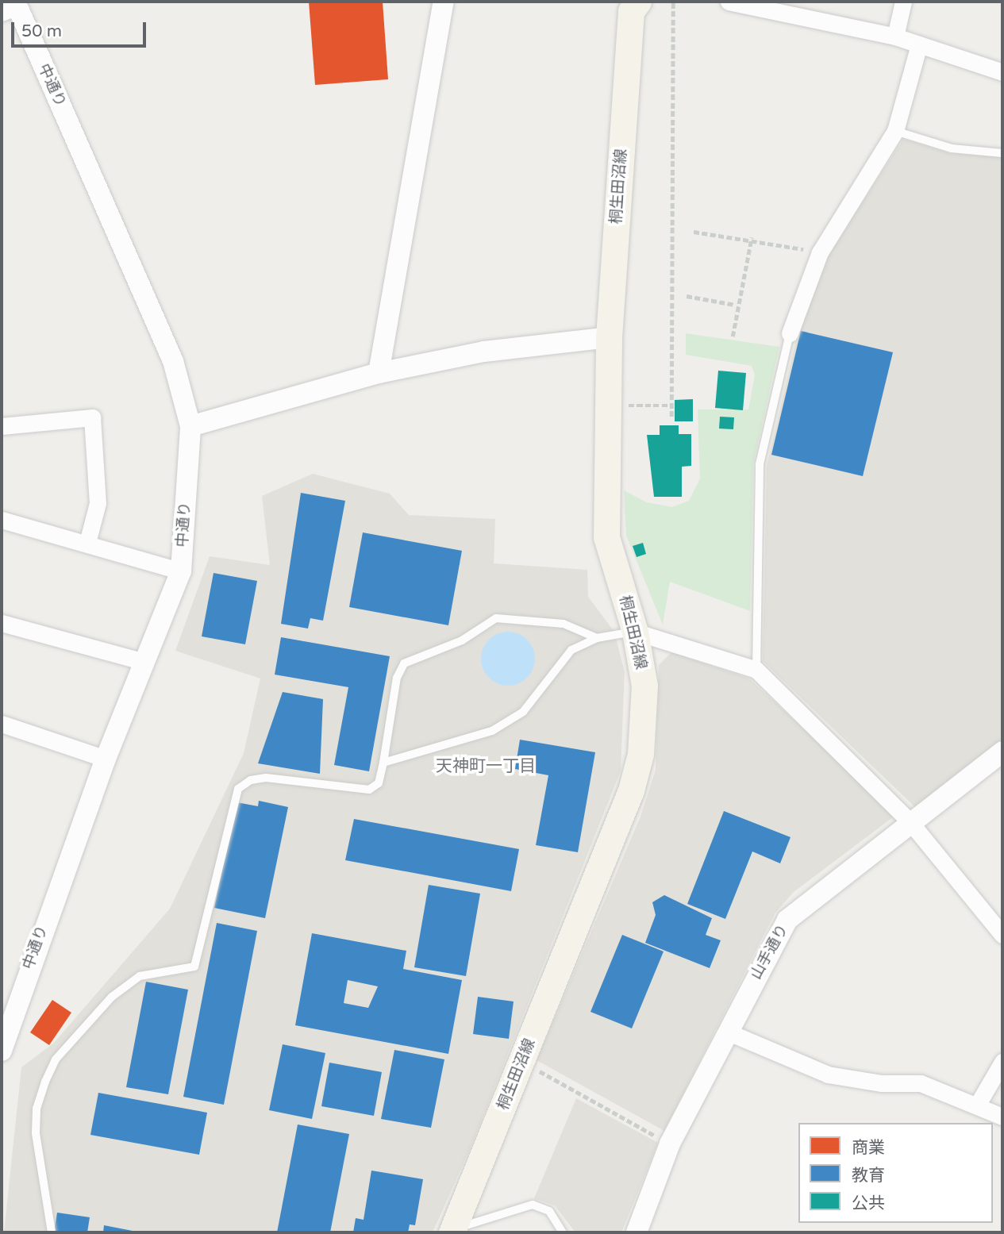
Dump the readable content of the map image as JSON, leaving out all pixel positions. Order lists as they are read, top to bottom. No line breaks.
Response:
{"streets":{"main road":["桐生田沼線"],"street":["中通り","山手通り"]},"districts":["天神町一丁目"],"legend":["商業","教育","公共"],"scale_bar":"50 m"}
